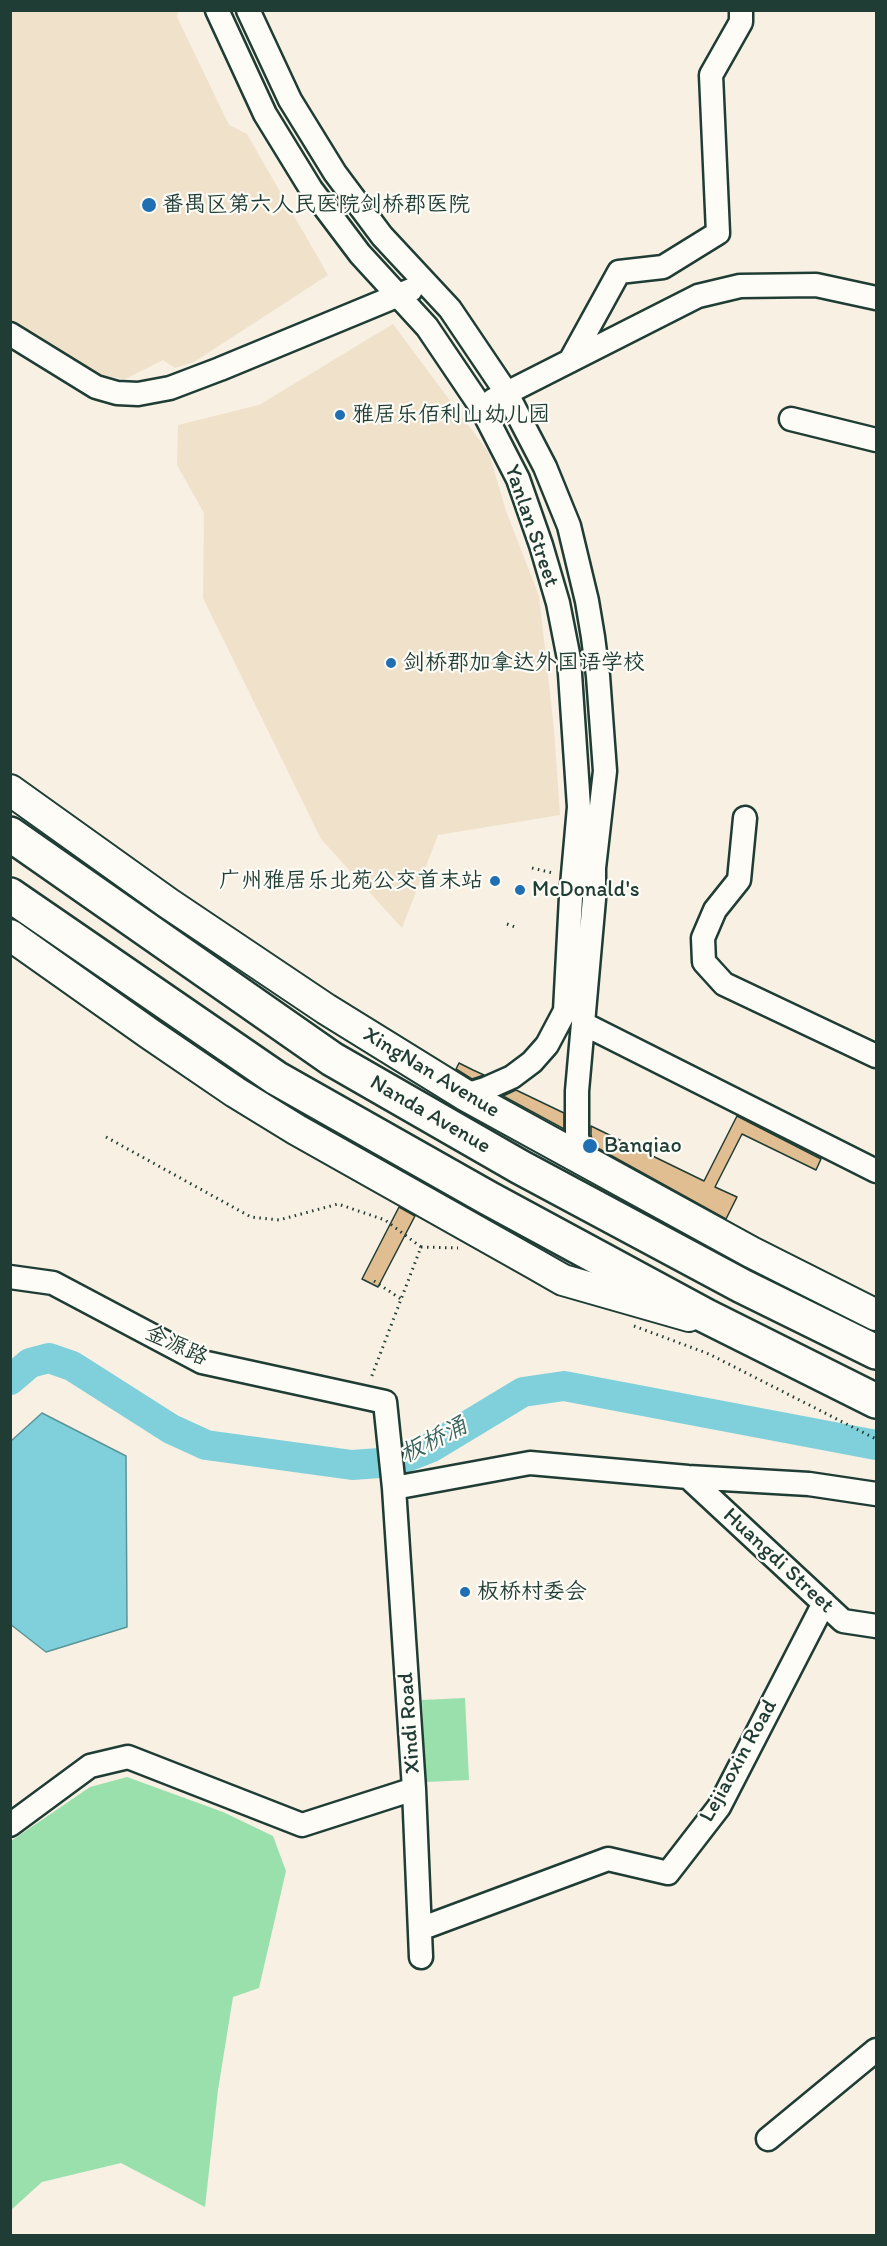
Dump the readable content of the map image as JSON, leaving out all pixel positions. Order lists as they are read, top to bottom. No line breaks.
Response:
{"streets":{"highway":["Nanda Avenue"],"main road":["XingNan Avenue"],"street":["Yanlan Street","金源路","Huangdi Street","Xindi Road","Lejiaoxin Road"]},"crossings":[["Yanlan Street","XingNan Avenue"],["金源路","Xindi Road"],["Huangdi Street","Lejiaoxin Road"],["Xindi Road","Lejiaoxin Road"]],"water":["板桥涌"],"places":["番禺区第六人民医院剑桥郡医院","雅居乐佰利山幼儿园","剑桥郡加拿达外国语学校","广州雅居乐北苑公交首末站","McDonald's","Banqiao","板桥村委会"]}
